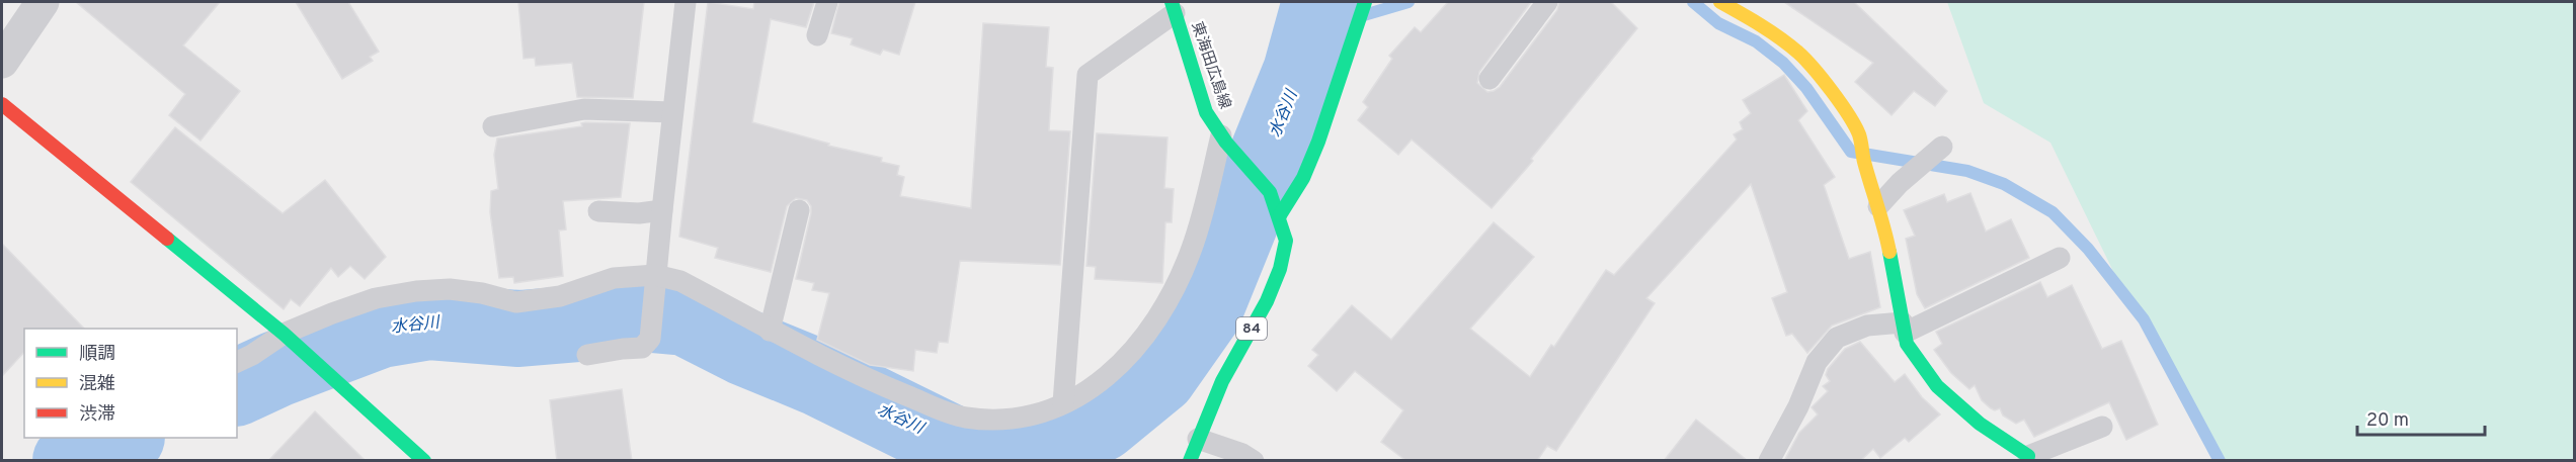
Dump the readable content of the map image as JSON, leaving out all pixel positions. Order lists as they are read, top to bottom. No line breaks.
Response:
{"streets":{"street":["東海田広島線","84"]},"water":["水谷川"],"legend":["順調","混雑","渋滞"],"scale_bar":"20 m"}
